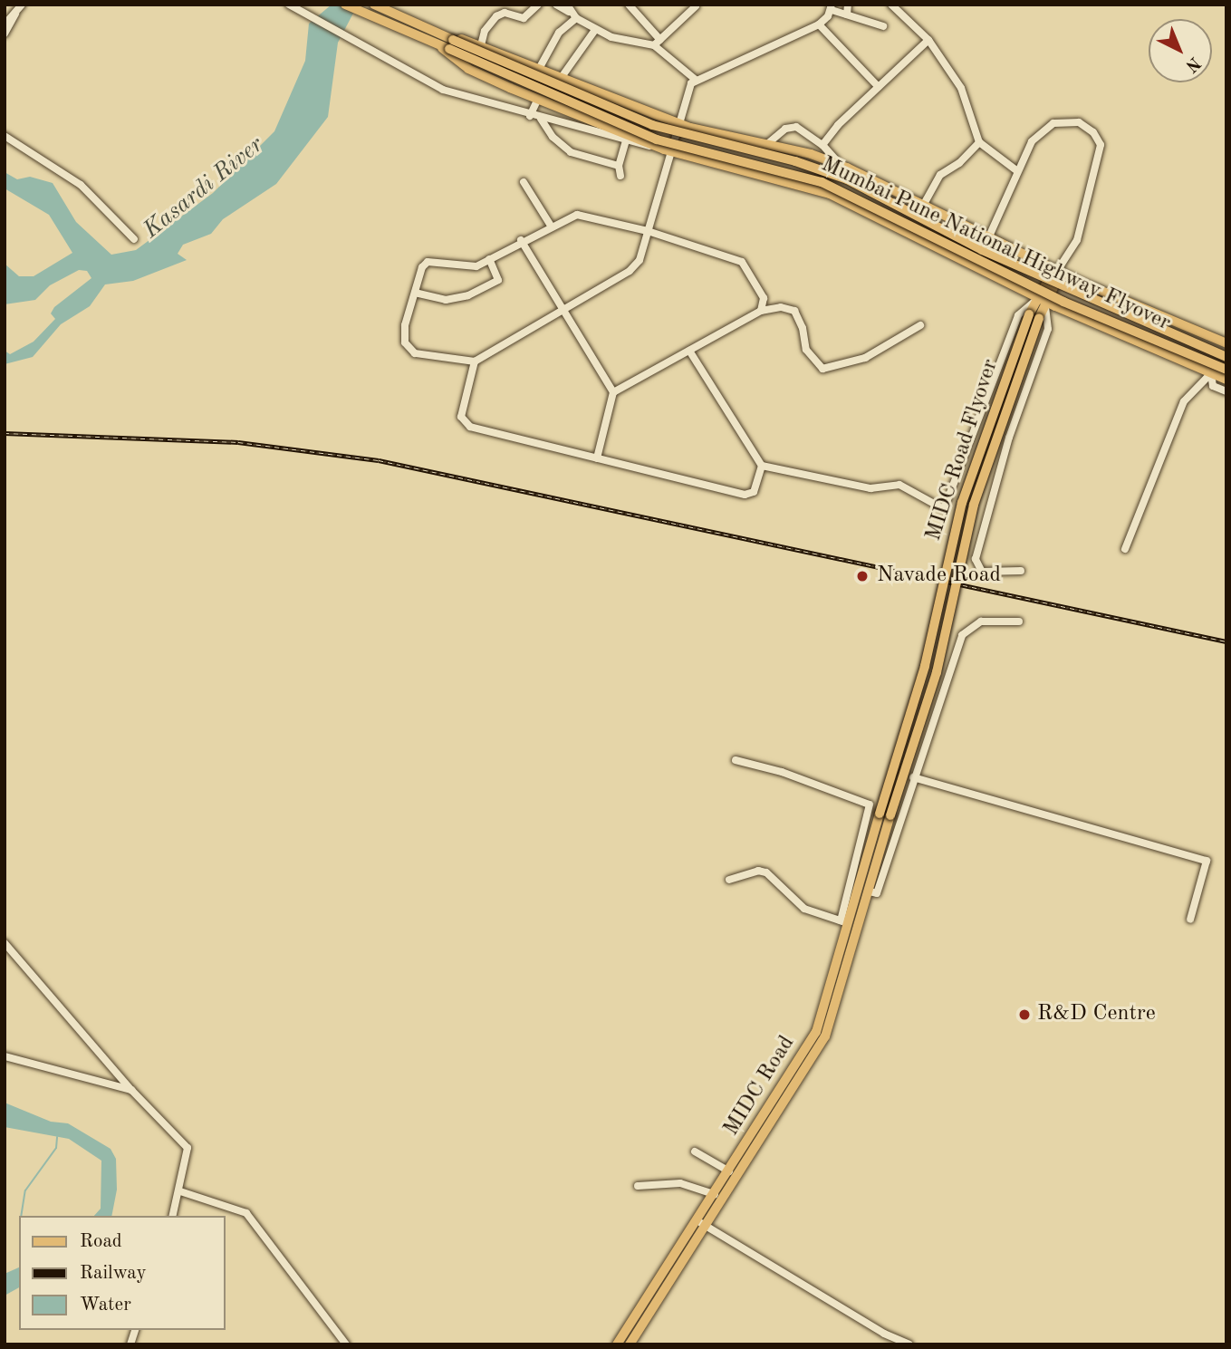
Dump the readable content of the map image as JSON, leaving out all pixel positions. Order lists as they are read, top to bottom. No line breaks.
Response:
{"streets":{"highway":["Mumbai Pune National Highway Flyover"],"main road":["MIDC Road Flyover","MIDC Road"]},"crossings":[["MIDC Road Flyover","MIDC Road"]],"water":["Kasardi River"],"places":["Navade Road","R&D Centre"],"legend":["Road","Railway","Water"],"north":"bottom right"}
